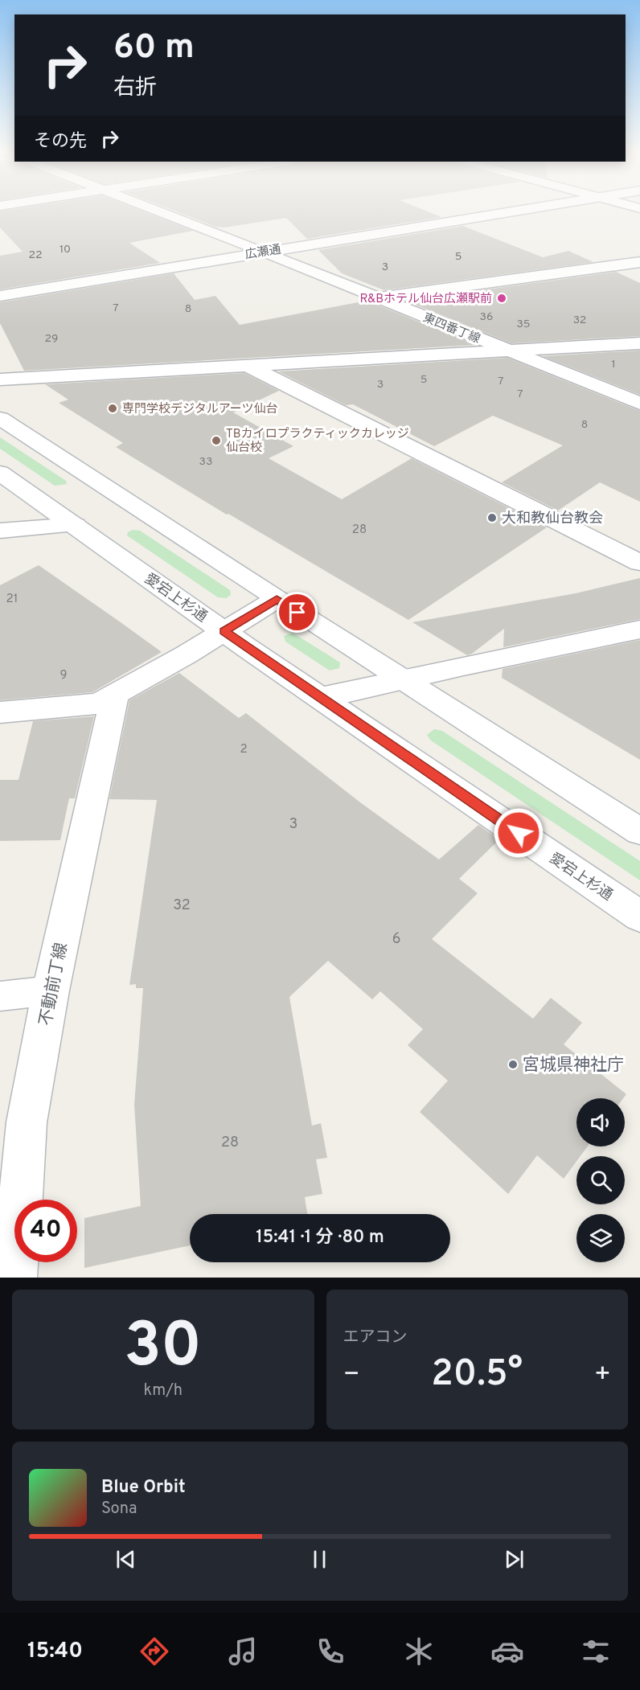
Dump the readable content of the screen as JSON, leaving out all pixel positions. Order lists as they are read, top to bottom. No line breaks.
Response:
{"streets":{"street":["広瀬通","東四番丁線","愛宕上杉通","不動前丁線"]},"crossings":[["広瀬通","東四番丁線"]],"places":["R&Bホテル仙台広瀬駅前","専門学校デジタルアーツ仙台","TBカイロプラクティックカレッジ 仙台校","大和教仙台教会","宮城県神社庁"],"house_numbers":["10","22","5","3","7","8","36","32","35","29","1","5","7","3","7","8","33","28","21","9","2","3","32","6","28"],"page":{"turn":["60 m","右折"],"then":"その先","limit":"40","trip":"15:41 · 1 分 · 80 m","tile":[["30","km/h"],"エアコン"],"heat":["−","20.5°","+"],"song":["Blue Orbit","Sona"],"tabs":"15:40"}}
